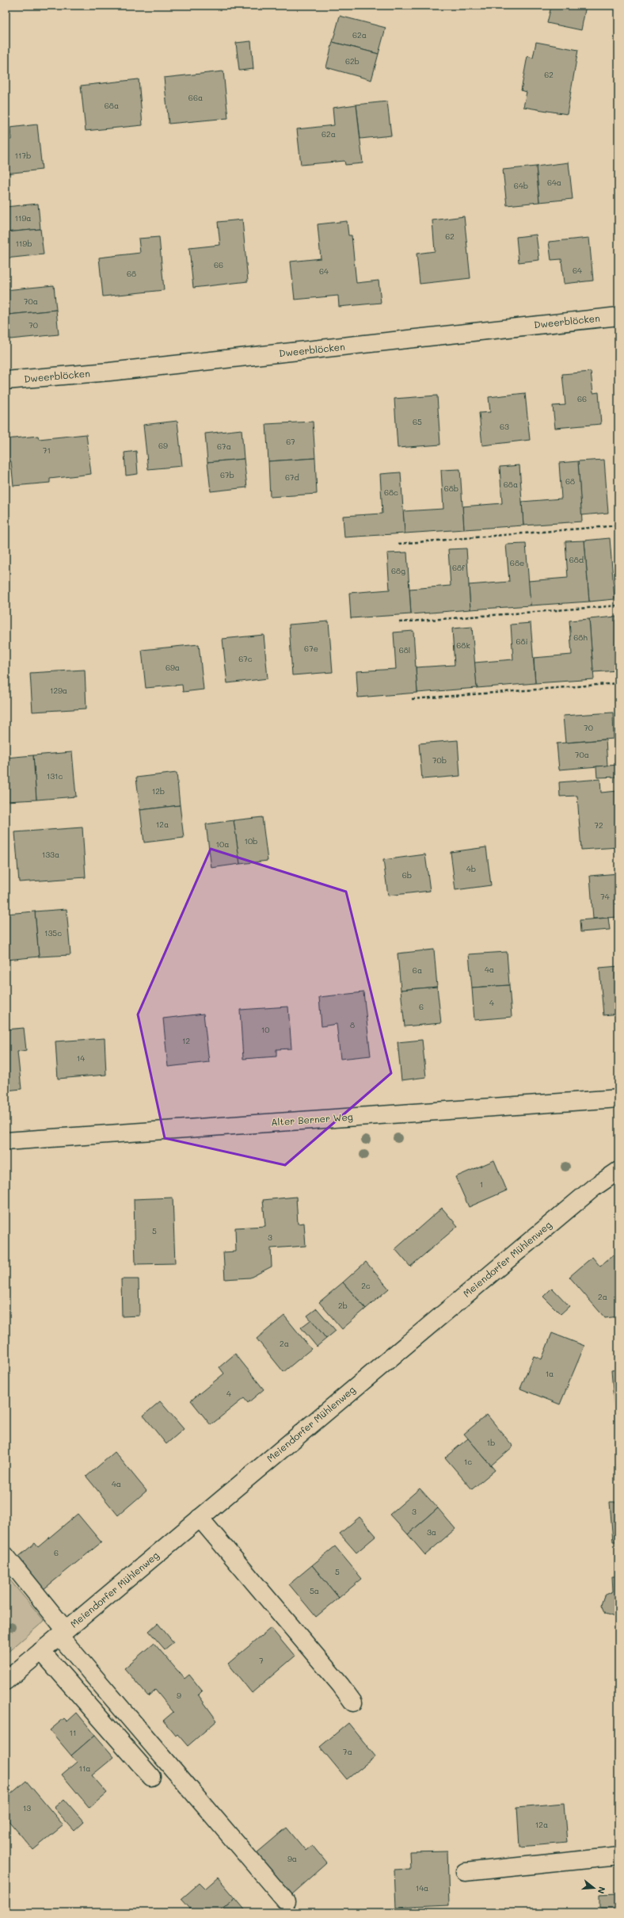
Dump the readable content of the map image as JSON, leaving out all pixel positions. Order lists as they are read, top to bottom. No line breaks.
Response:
{"streets":{"street":["Dweerblöcken","Alter Berner Weg","Meiendorfer Mühlenweg"]},"house_numbers":["62a","62b","62","66a","68a","62a","117b","64a","64b","119a","62","119b","66","64","64","68","70a","70","66","65","63","67","69","67a","71","67b","67d","68","68a","68b","68c","68d","68e","68f","68g","68h","68i","68k","67e","68l","67c","69a","129a","70","70a","70b","131c","12b","12a","72","10b","10a","133a","4b","6b","74","135c","4a","6a","4","6","8","10","12","14","1","5","3","2c","2a","2b","2a","1a","4","1b","1c","4a","3","3a","6","5","5a","7","9","11","7a","11a","13","12a","9a","14a"],"north":"right"}
